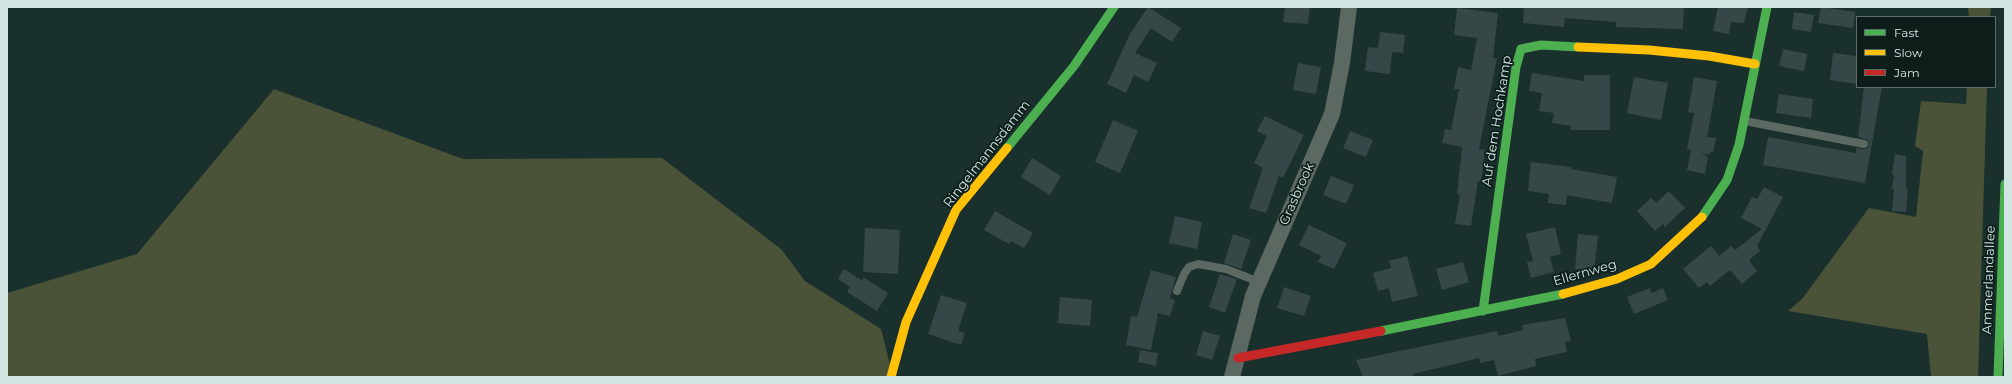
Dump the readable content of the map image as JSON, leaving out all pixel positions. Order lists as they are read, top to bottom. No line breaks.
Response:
{"streets":{"street":["Auf dem Hochkamp","Ringelmannsdamm","Grasbrook","Ellernweg","Ammerlandallee"]},"crossings":[["Auf dem Hochkamp","Ellernweg"],["Grasbrook","Ellernweg"]],"legend":["Fast","Slow","Jam"]}
